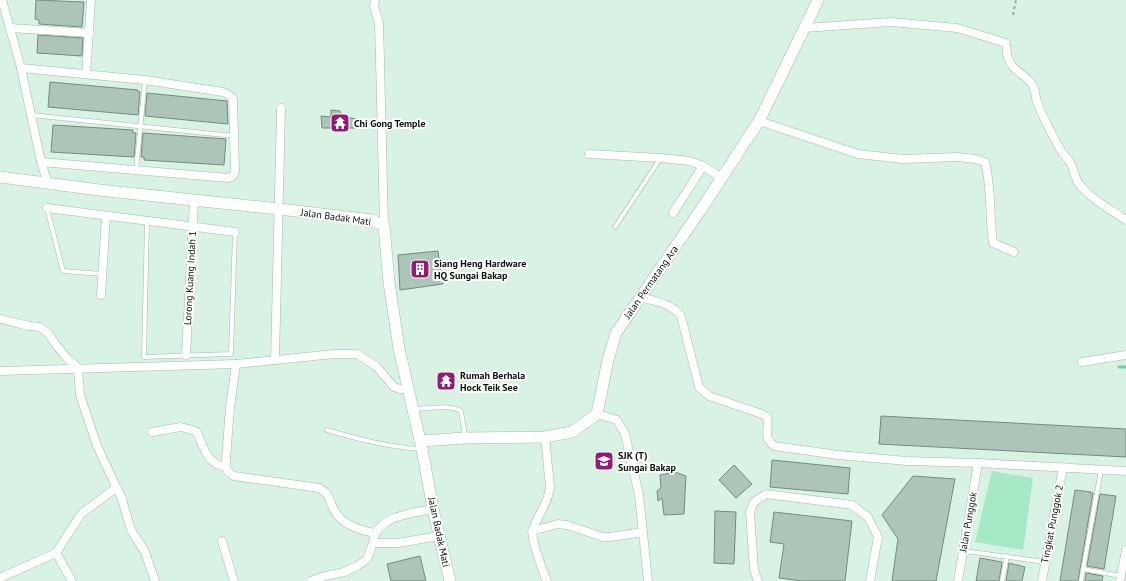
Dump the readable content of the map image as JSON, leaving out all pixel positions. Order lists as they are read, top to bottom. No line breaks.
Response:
{"streets":{"main road":["Jalan Badak Mati","Jalan Permatang Ara"],"street":["Lorong Kuang Indah 1","Jalan Punggok","Tingkat Punggok 2"]},"crossings":[["Jalan Badak Mati","Lorong Kuang Indah 1"]],"places":{"temple":["Chi Gong Temple","Rumah Berhala Hock Teik See"],"building":["Siang Heng Hardware HQ Sungai Bakap"],"school or university":["SJK (T) Sungai Bakap"]}}
